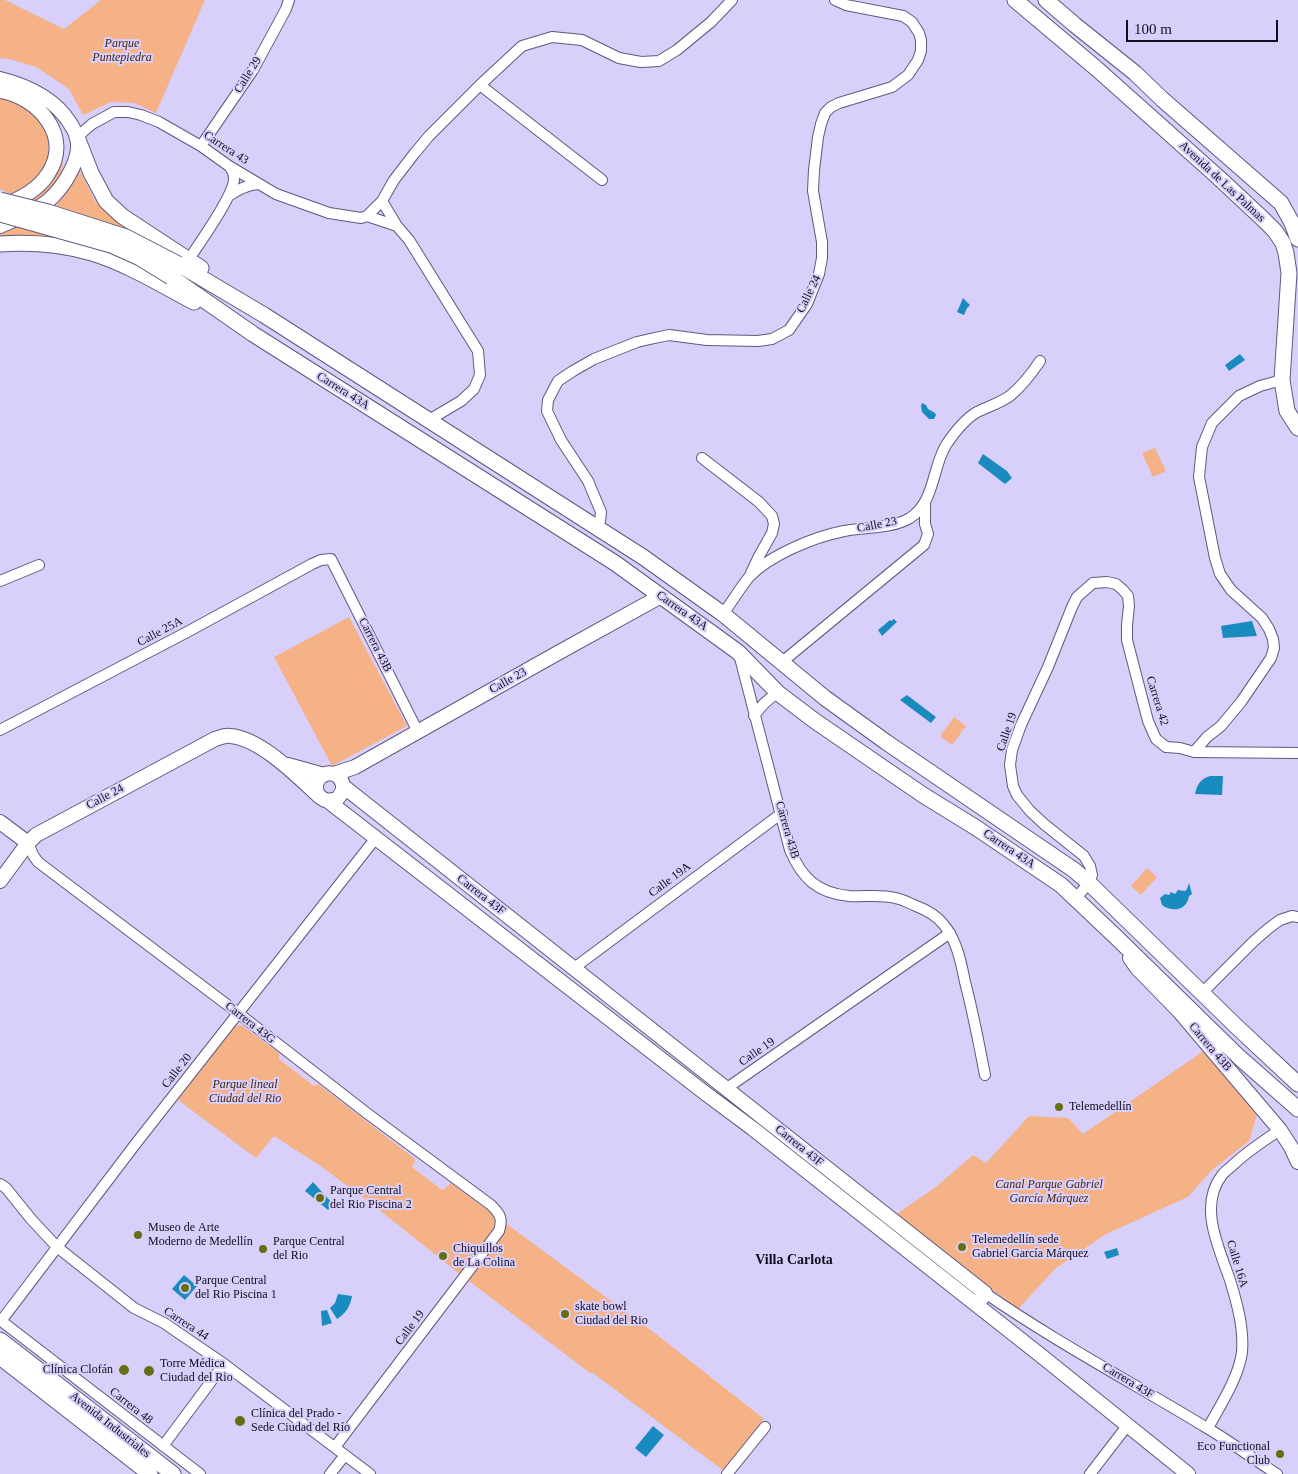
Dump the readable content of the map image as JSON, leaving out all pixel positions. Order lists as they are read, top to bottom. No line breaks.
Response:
{"streets":{"main road":["Avenida de Las Palmas","Carrera 43A","Avenida Industriales"],"street":["Calle 29","Carrera 43","Calle 24","Calle 23","Calle 25A","Carrera 43B","Carrera 42","Calle 19","Calle 19A","Carrera 43F","Carrera 43G","Calle 20","Calle 16A","Carrera 44","Carrera 48"]},"crossings":[["Calle 29","Carrera 43"],["Calle 24","Carrera 43A"],["Calle 24","Carrera 43F"],["Calle 24","Carrera 43G"],["Carrera 43A","Calle 23"],["Carrera 43A","Carrera 43B"],["Carrera 43A","Calle 19"],["Calle 23","Carrera 43B"],["Calle 23","Carrera 43F"],["Calle 25A","Carrera 43B"],["Carrera 43B","Calle 19"],["Carrera 43B","Calle 19A"],["Carrera 43B","Calle 16A"],["Carrera 42","Calle 19"],["Calle 19","Carrera 43F"],["Calle 19","Carrera 43G"],["Calle 19","Carrera 44"],["Calle 19A","Carrera 43F"],["Carrera 43F","Calle 20"],["Carrera 43F","Calle 16A"],["Carrera 43G","Calle 20"],["Calle 20","Carrera 44"],["Calle 20","Carrera 48"]],"districts":["Villa Carlota"],"parks":["Parque Puntepiedra","Parque lineal Ciudad del Rio","Canal Parque Gabriel García Márquez"],"places":["Telemedellín","Parque Central del Rio Piscina 2","Museo de Arte Moderno de Medellín","Telemedellín sede Gabriel García Márquez","Parque Central del Rio","Chiquillos de La Colina","Parque Central del Rio Piscina 1","skate bowl Ciudad del Rio","Clínica Clofán","Torre Médica Ciudad del Rio","Clínica del Prado - Sede Ciudad del Río","Eco Functional Club"],"scale_bar":"100 m"}
